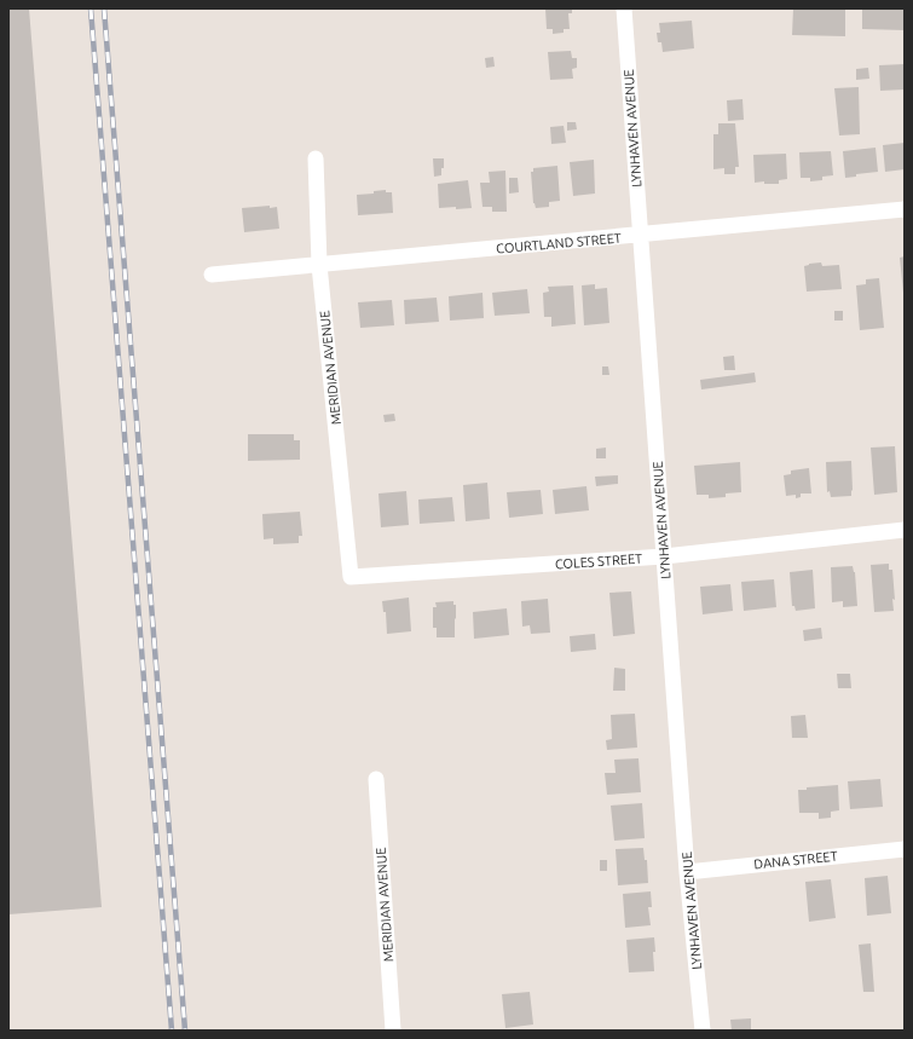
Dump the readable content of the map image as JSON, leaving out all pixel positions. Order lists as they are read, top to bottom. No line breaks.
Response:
{"streets":{"street":["LYNHAVEN AVENUE","COURTLAND STREET","MERIDIAN AVENUE","COLES STREET","DANA STREET"]},"crossings":[["LYNHAVEN AVENUE","COURTLAND STREET"],["LYNHAVEN AVENUE","COLES STREET"],["LYNHAVEN AVENUE","DANA STREET"],["COURTLAND STREET","MERIDIAN AVENUE"],["MERIDIAN AVENUE","COLES STREET"]]}
